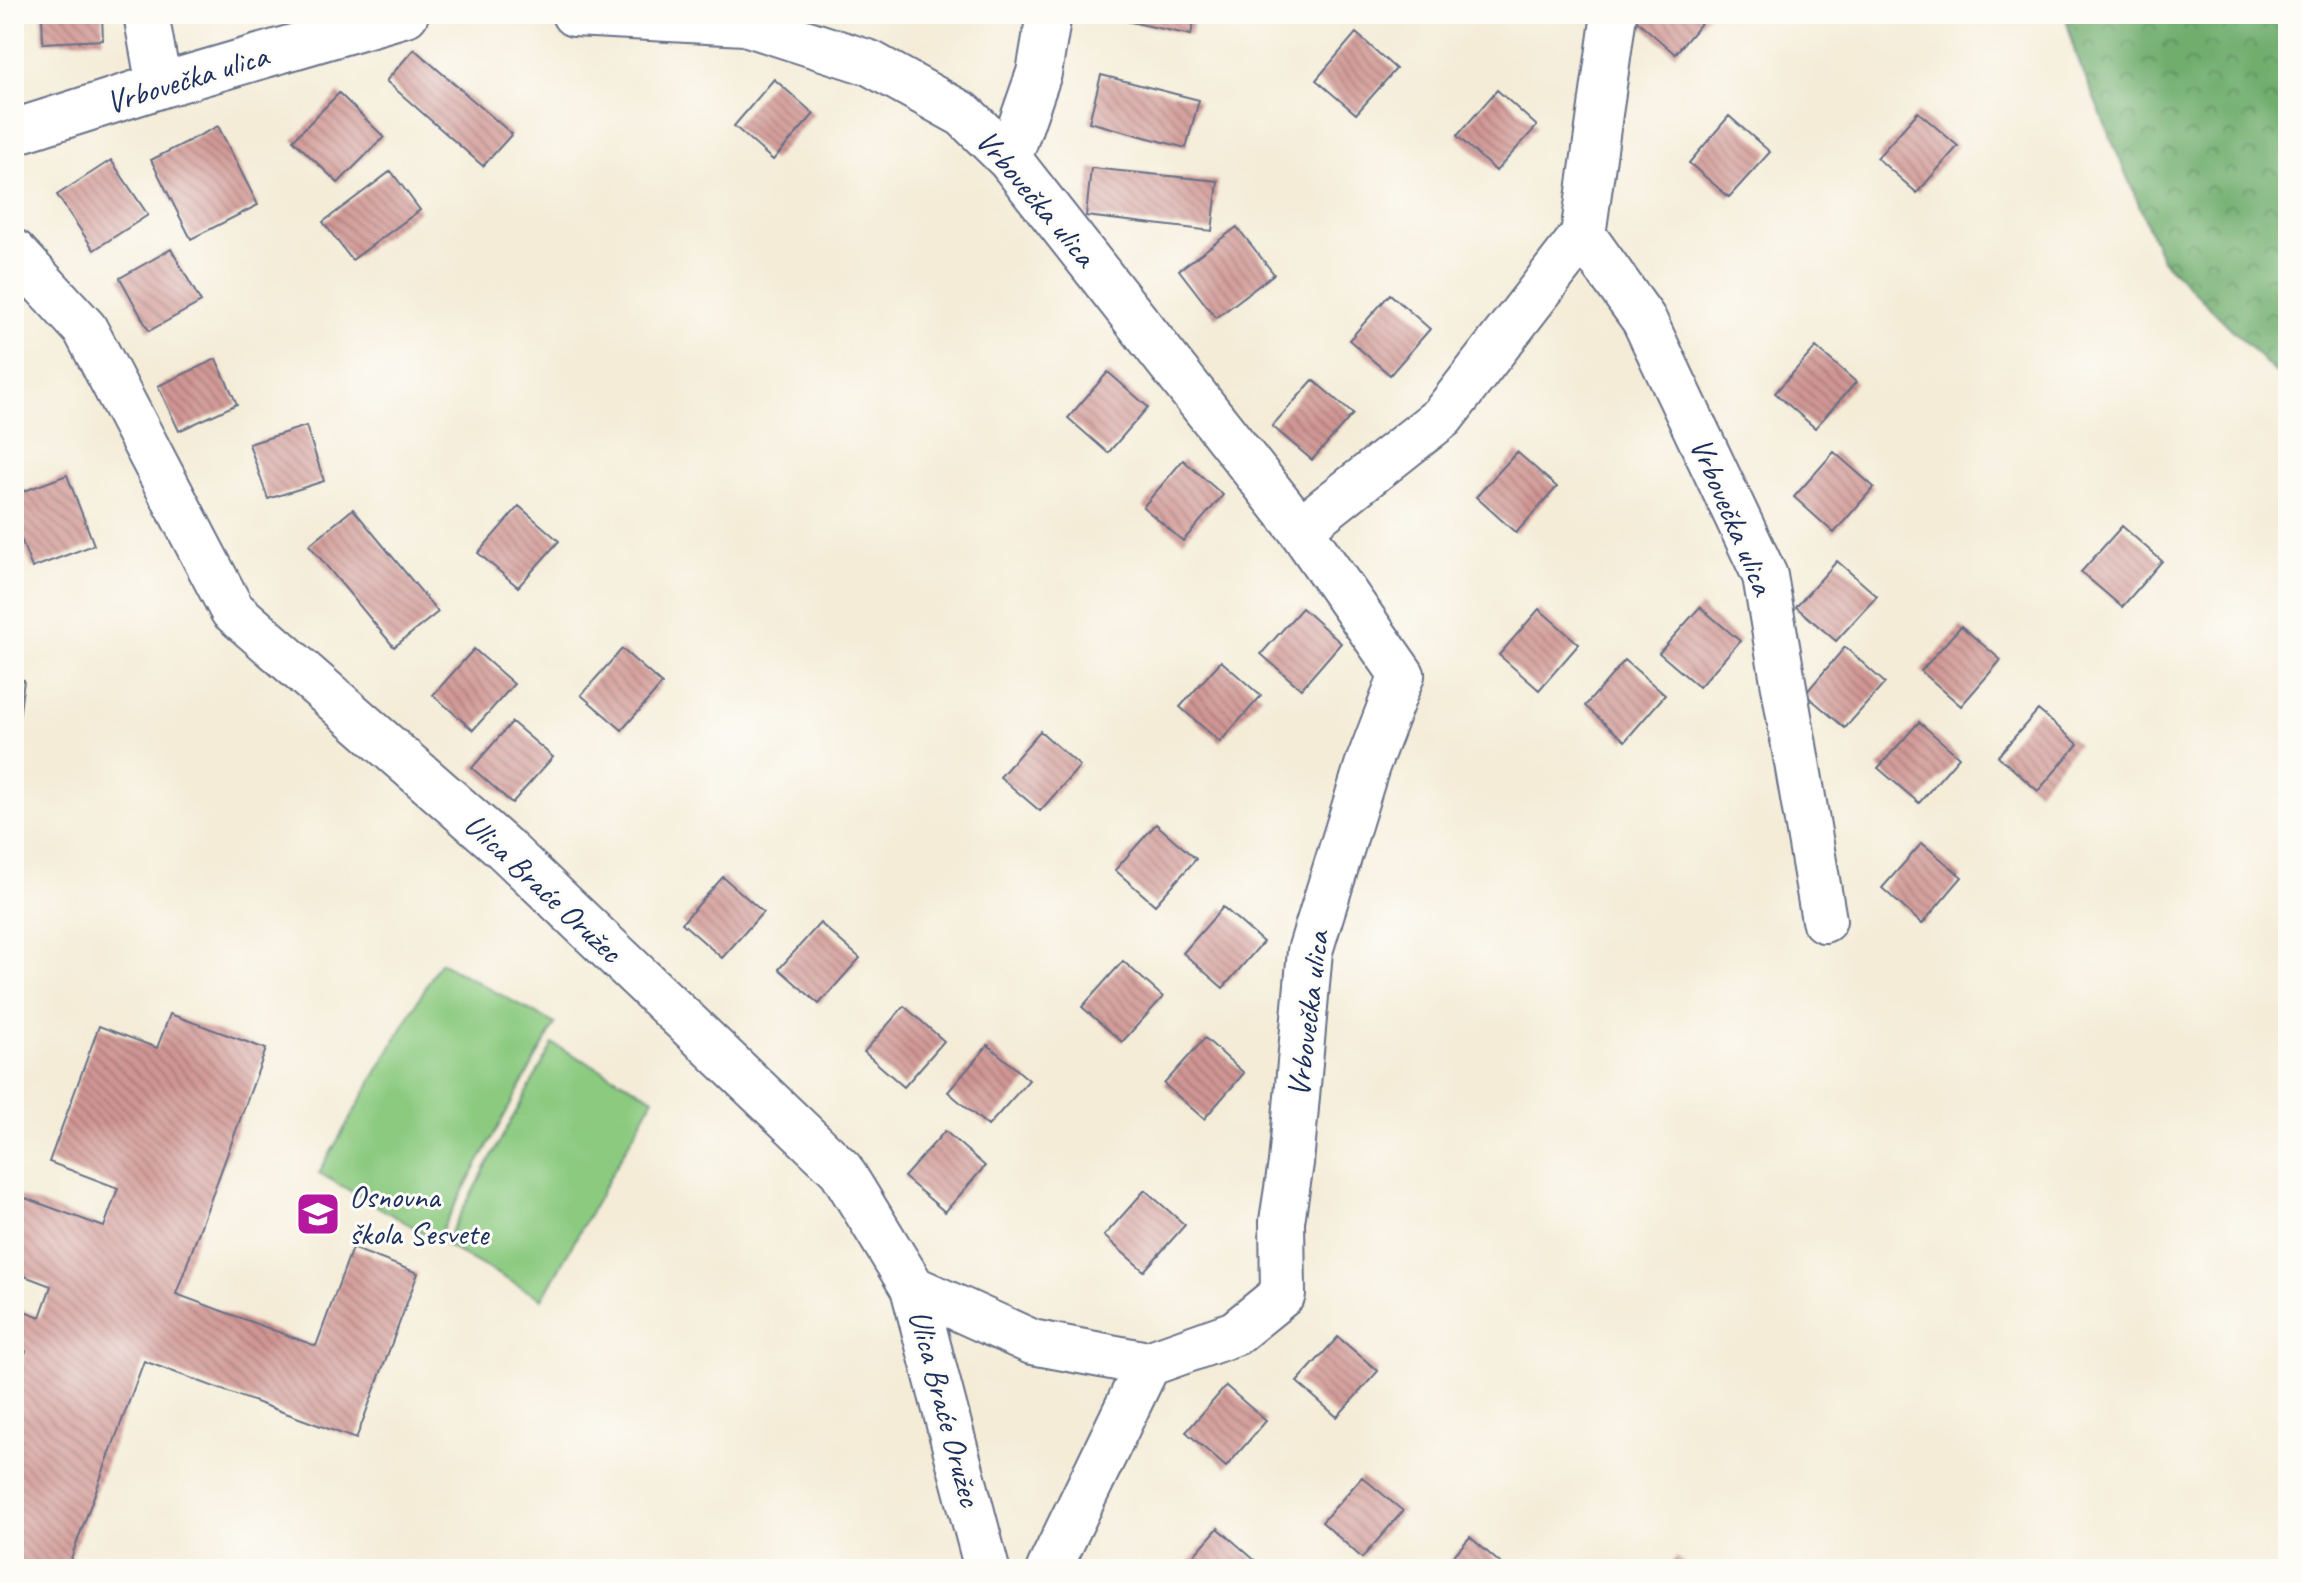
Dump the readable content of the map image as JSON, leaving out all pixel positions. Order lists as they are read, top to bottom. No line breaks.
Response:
{"streets":{"street":["Vrbovečka ulica","Ulica Braće Oružec"]},"places":{"school or university":["Osnovna škola Sesvete"]}}
